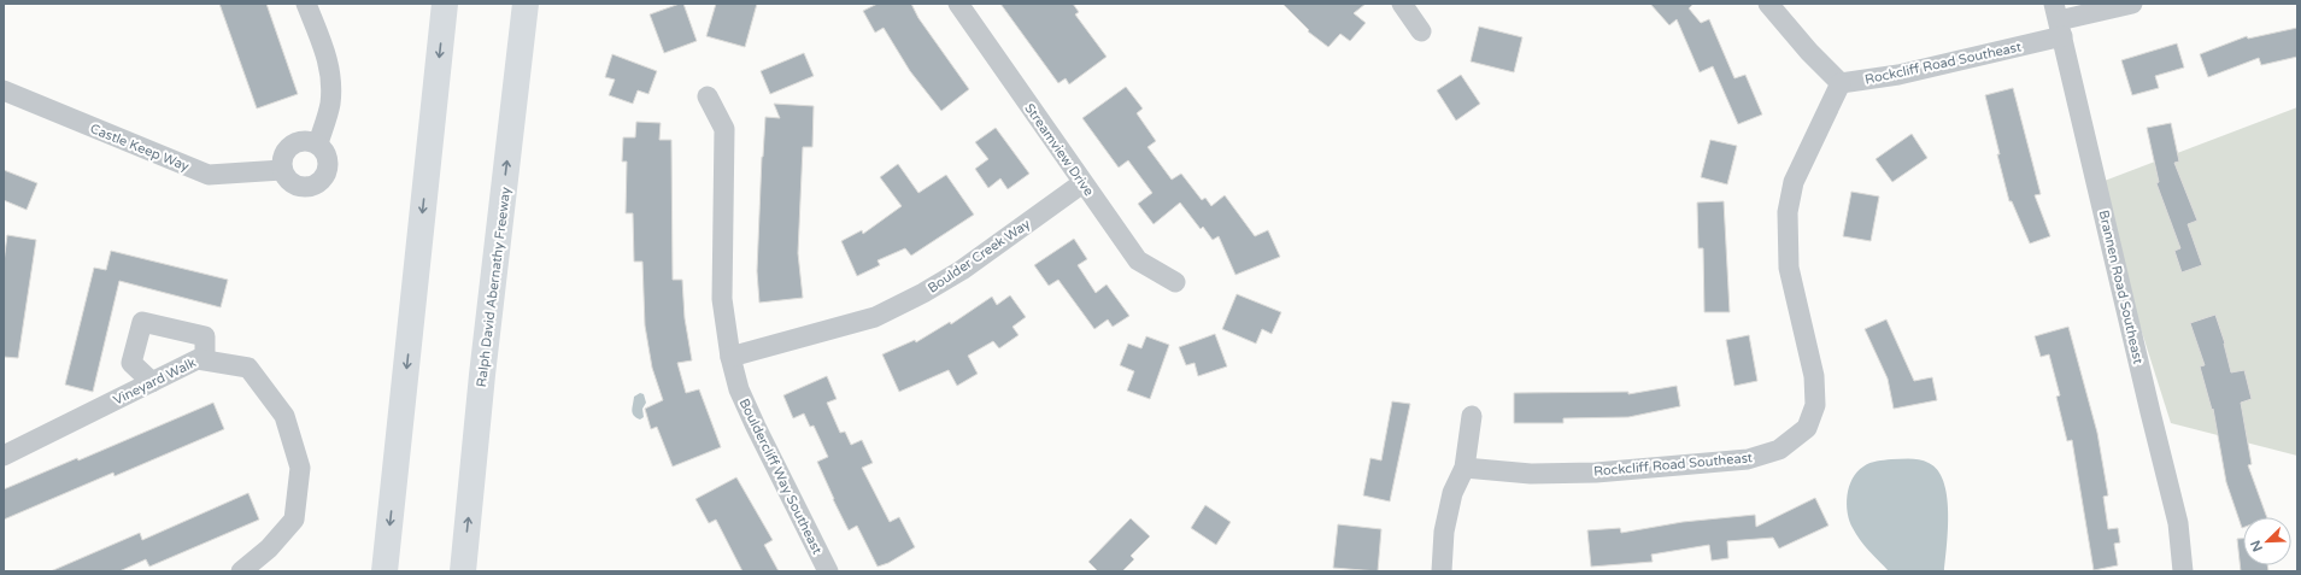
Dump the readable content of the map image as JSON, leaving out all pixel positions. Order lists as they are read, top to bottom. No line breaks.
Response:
{"streets":{"highway":["Ralph David Abernathy Freeway"],"street":["Rockcliff Road Southeast","Castle Keep Way","Streamview Drive","Boulder Creek Way","Brannen Road Southeast","Vineyard Walk","Bouldercliff Way Southeast"]},"crossings":[["Rockcliff Road Southeast","Brannen Road Southeast"],["Streamview Drive","Boulder Creek Way"],["Boulder Creek Way","Bouldercliff Way Southeast"]],"north":"bottom left"}
